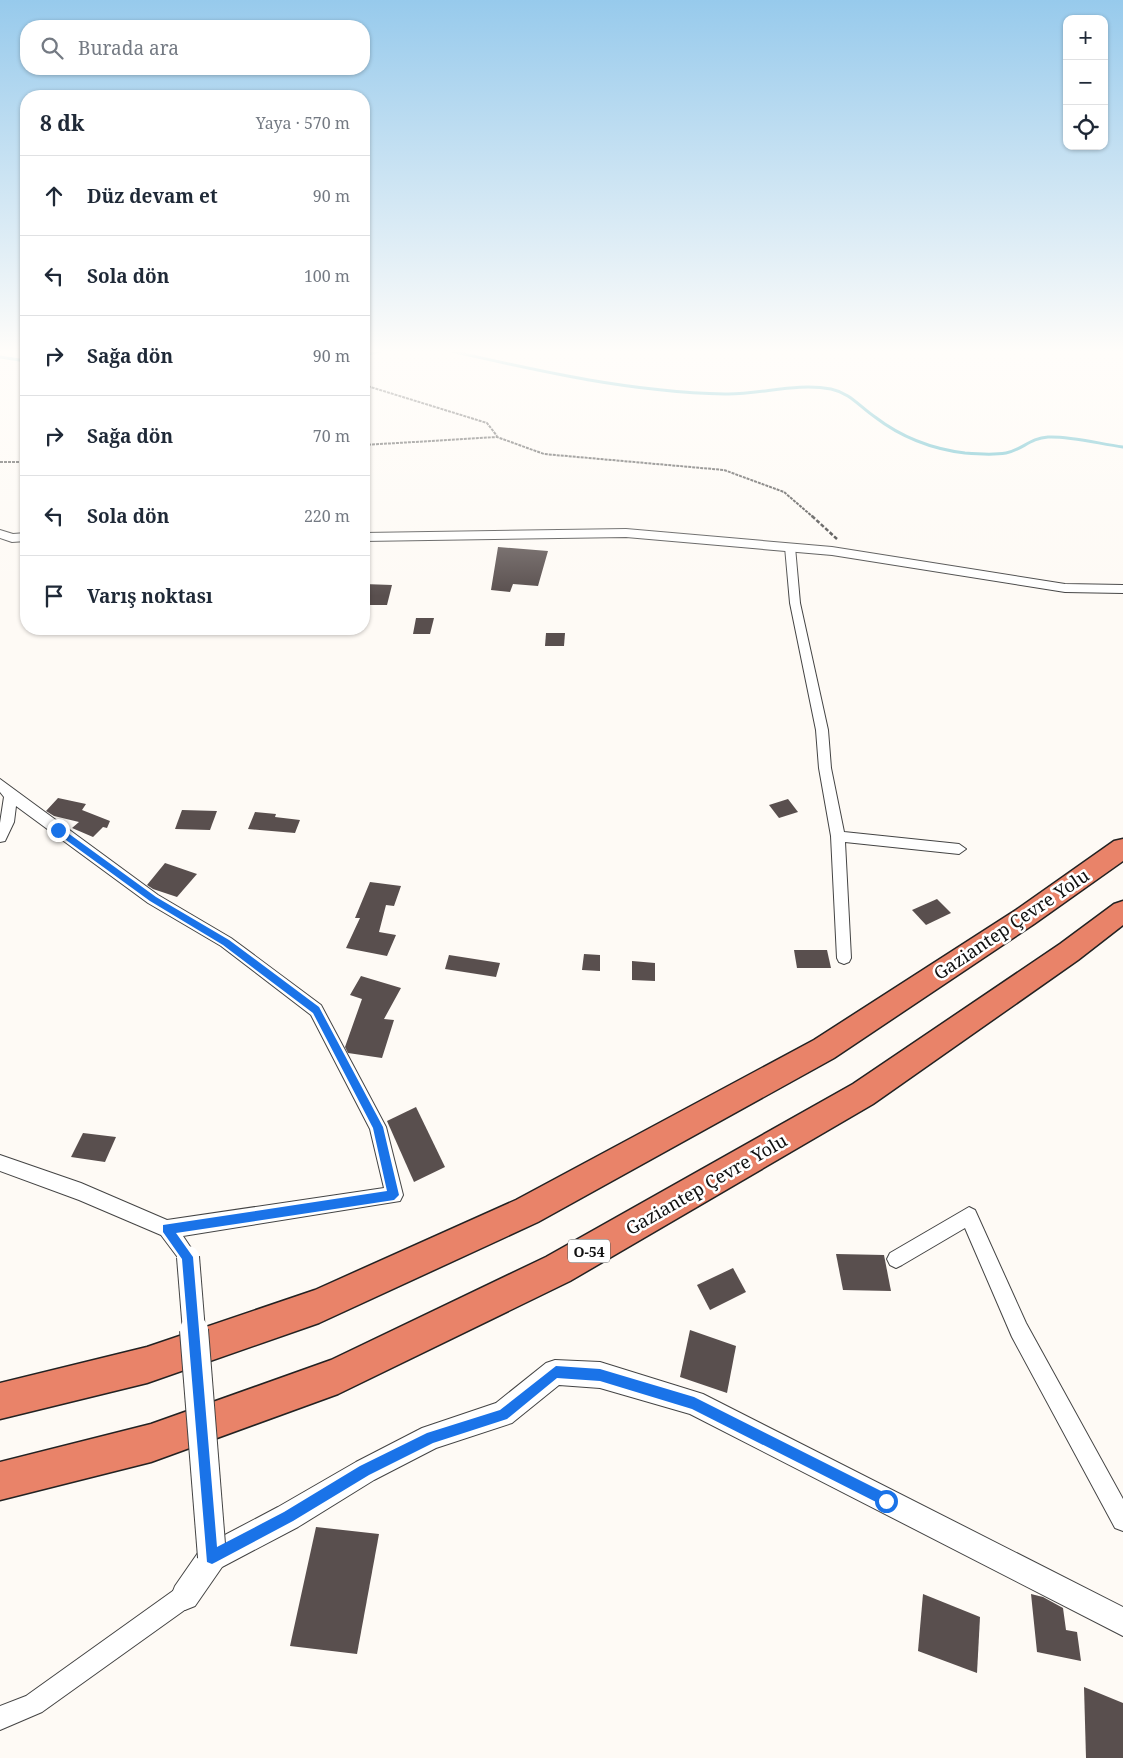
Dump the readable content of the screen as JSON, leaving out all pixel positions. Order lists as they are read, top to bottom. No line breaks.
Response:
{"streets":{"highway":["Gaziantep Çevre Yolu","O-54"]},"page":{"map_buttons":["+","−"],"search":"Burada ara","heading":["8 dk","Yaya · 570 m"],"list":[["Düz devam et","90 m"],["Sola dön","100 m"],["Sağa dön","90 m"],["Sağa dön","70 m"],["Sola dön","220 m"],"Varış noktası"]}}
